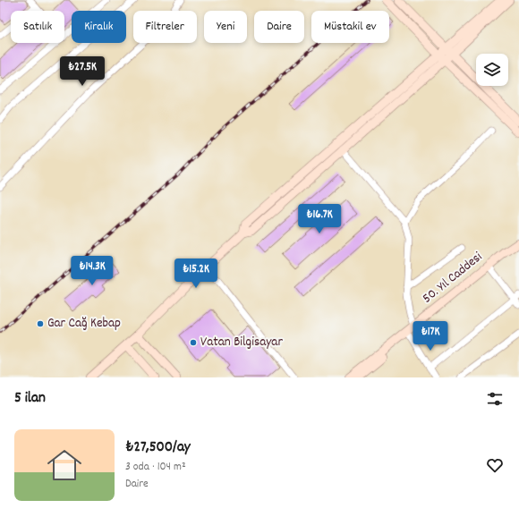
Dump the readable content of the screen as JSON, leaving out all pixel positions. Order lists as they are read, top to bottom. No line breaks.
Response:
{"streets":{"street":["50. Yıl Caddesi"]},"places":["Gar Cağ Kebap","Vatan Bilgisayar"],"page":{"chip":["Satılık","Kiralık","Filtreler","Yeni","Daire","Müstakil ev"],"price":["₺27.5K","₺16.7K","₺14.3K","₺15.2K","₺17K"],"heading":"5 ilan","list":[{"name":"₺27,500/ay","note":"3 oda · 104 m² · Daire"}]}}
